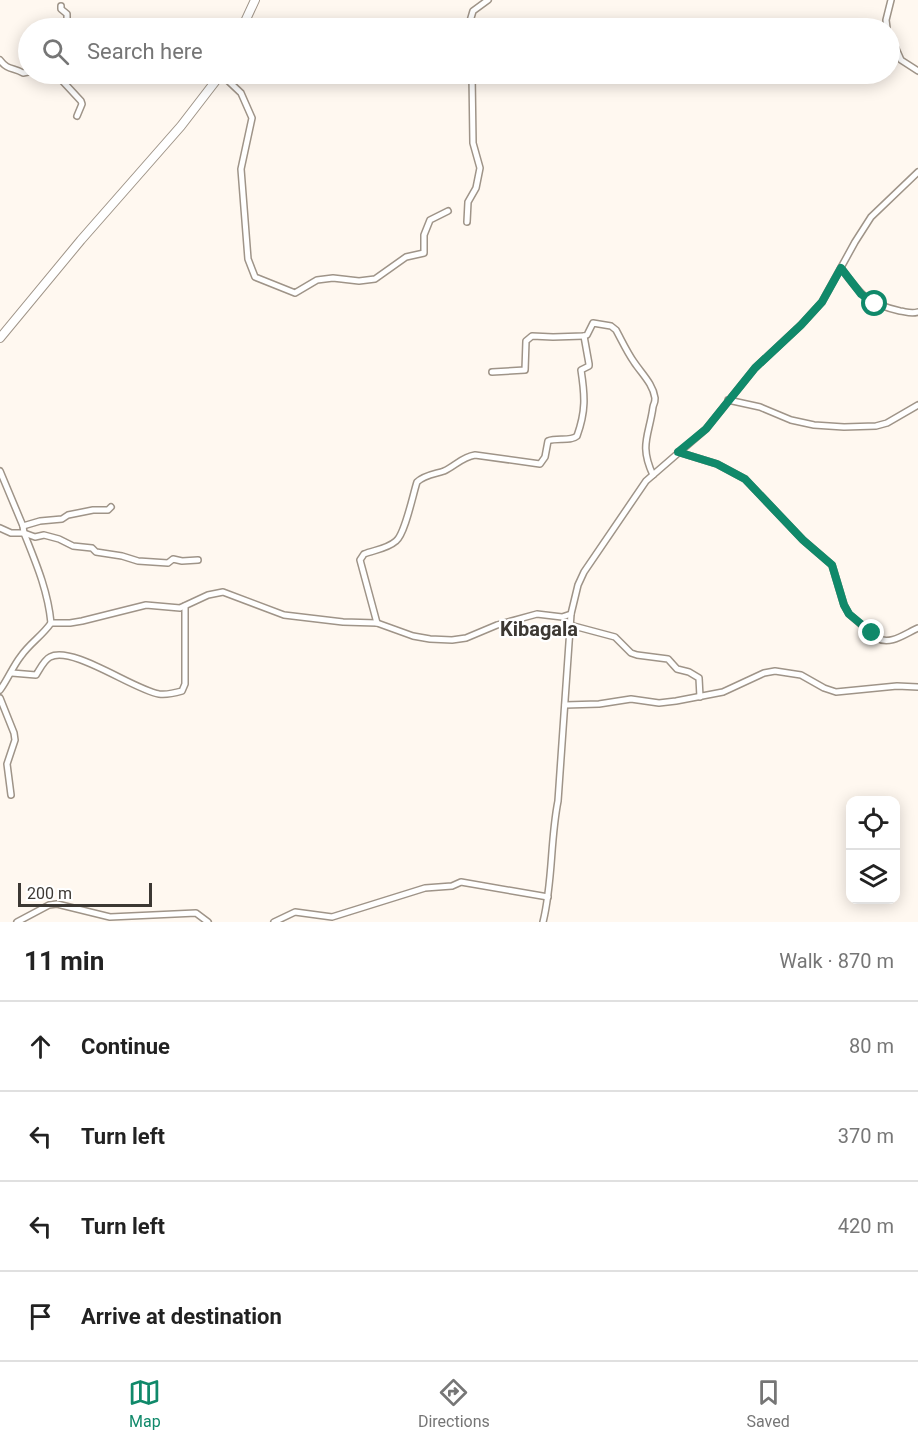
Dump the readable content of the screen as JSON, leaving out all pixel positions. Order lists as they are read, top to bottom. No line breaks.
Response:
{"districts":["Kibagala"],"scale_bar":"200 m","page":{"search":"Search here","scale":"200 m","heading":["11 min","Walk · 870 m"],"list":[["Continue","80 m"],["Turn left","370 m"],["Turn left","420 m"],"Arrive at destination"],"nav":["Map","Directions","Saved"]}}
